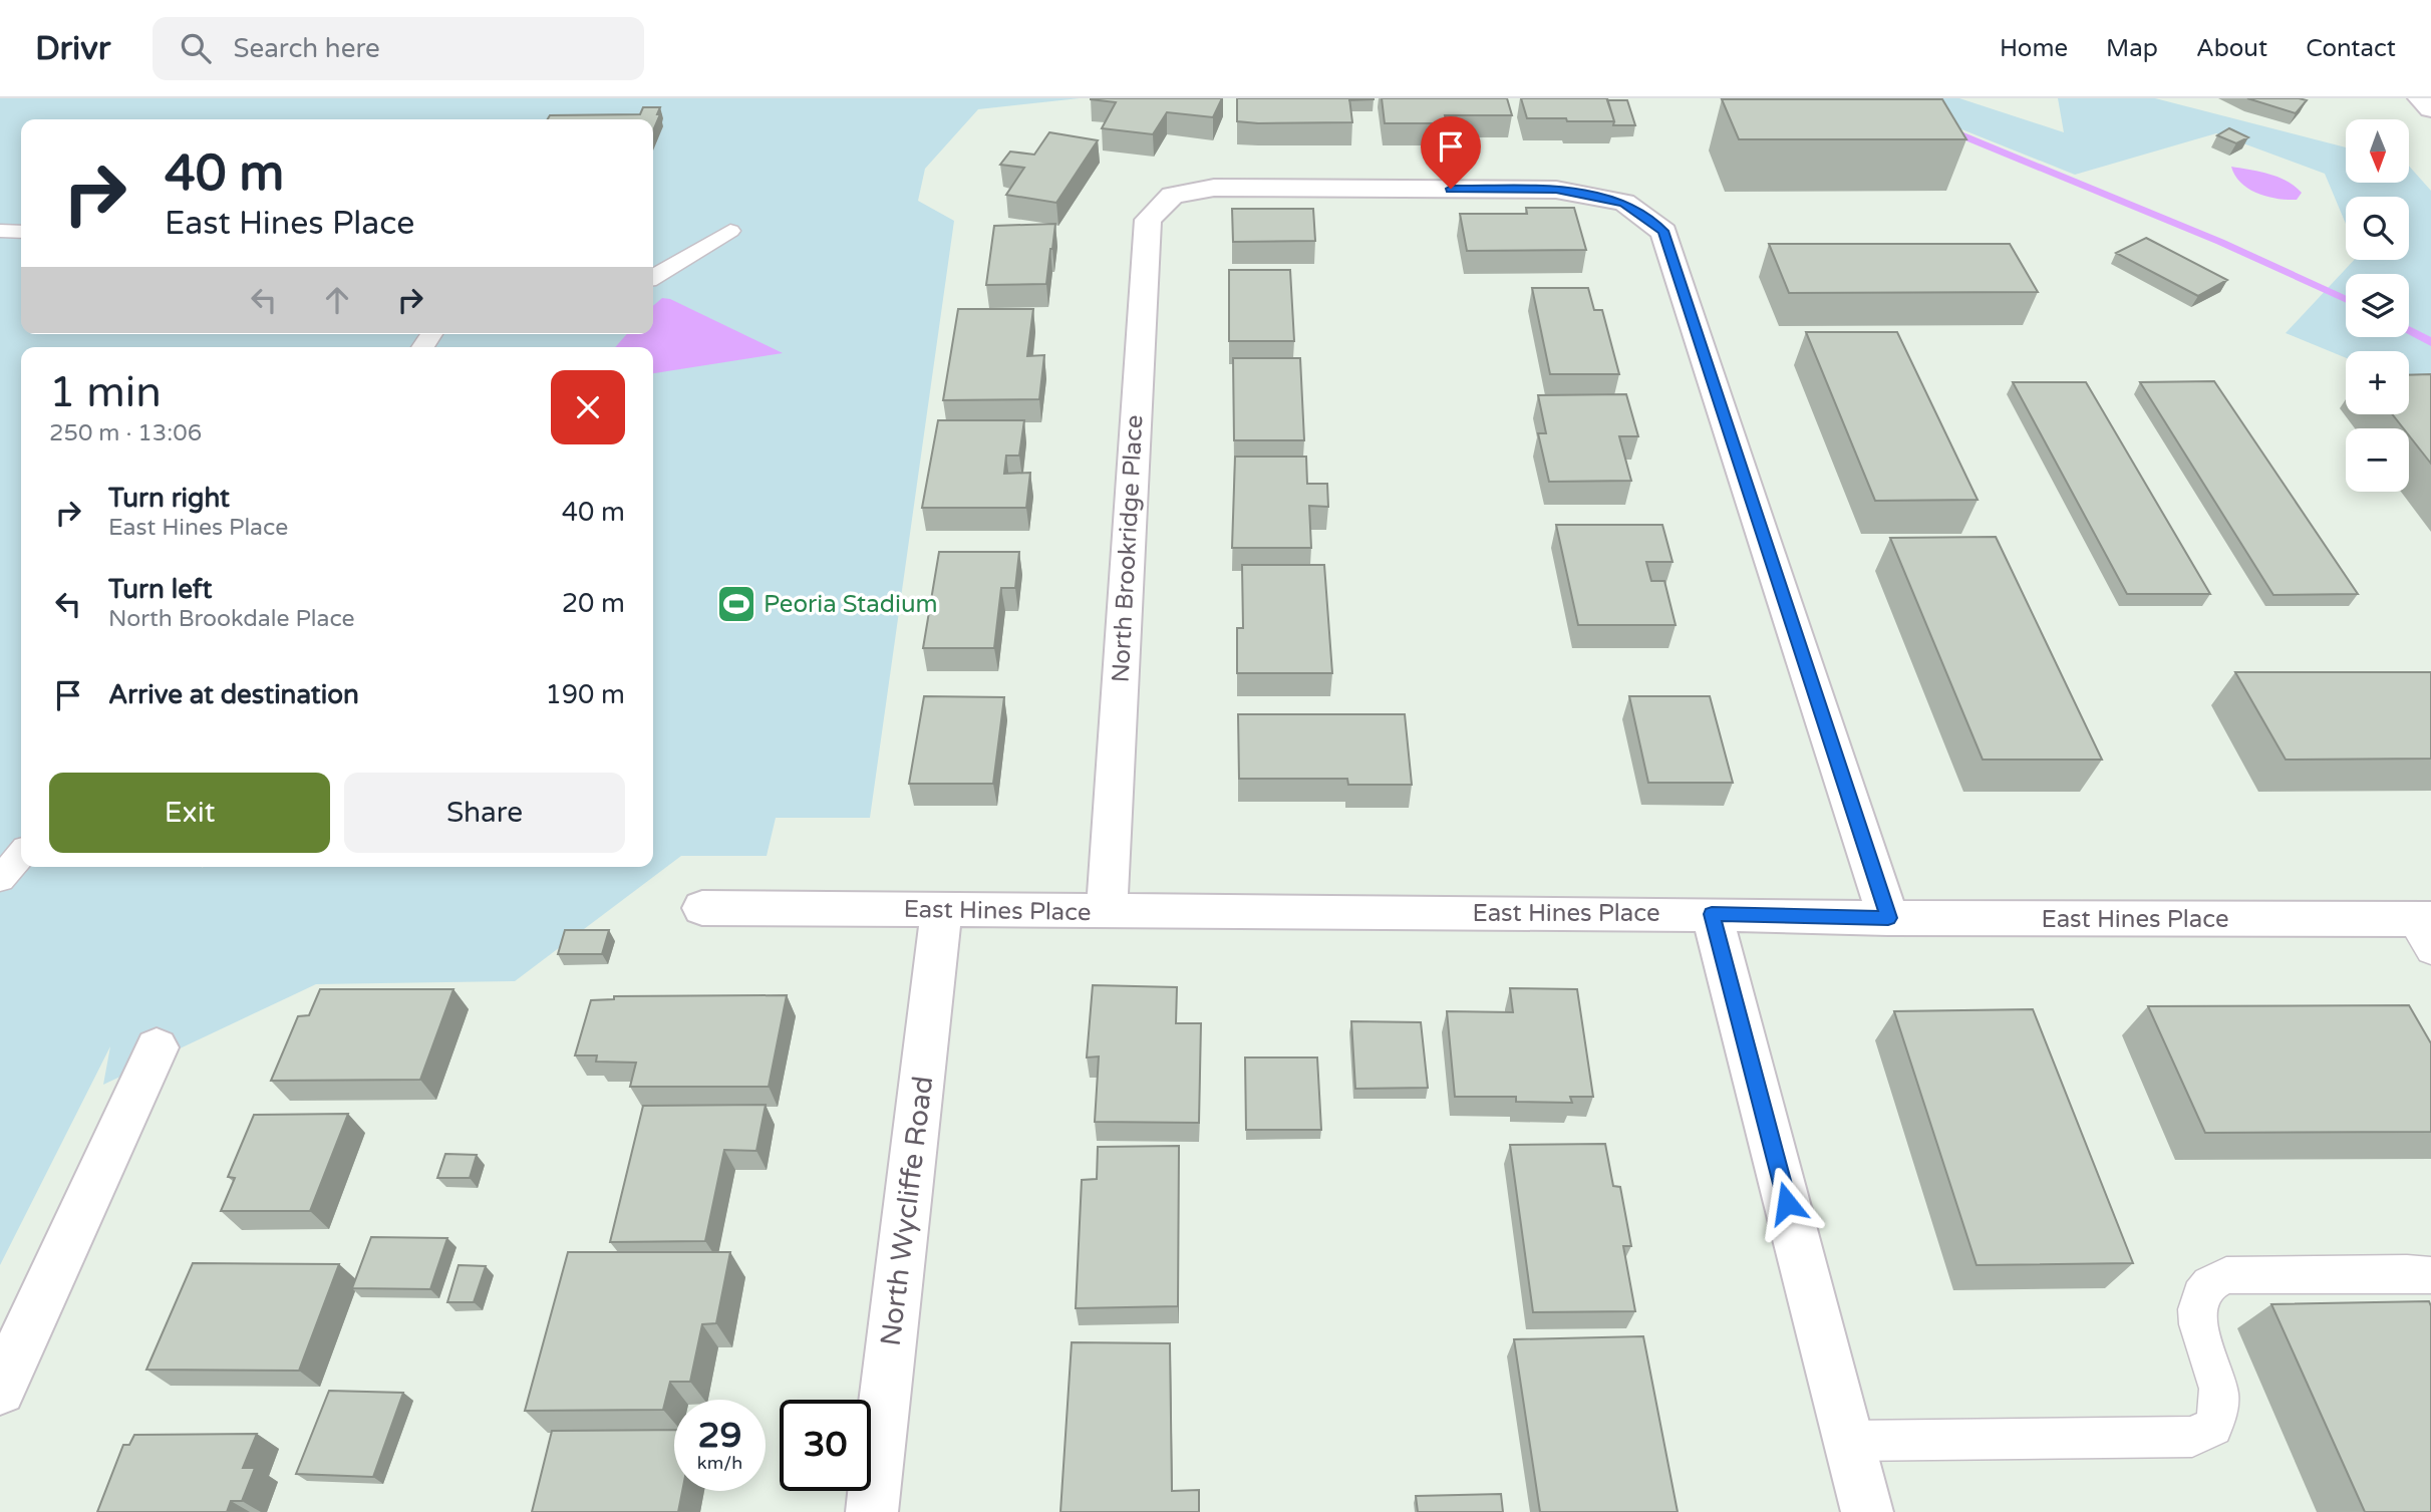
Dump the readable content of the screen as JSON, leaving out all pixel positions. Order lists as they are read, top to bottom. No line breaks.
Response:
{"streets":{"street":["North Brookridge Place","East Hines Place","North Wycliffe Road"]},"crossings":[["North Brookridge Place","East Hines Place"],["East Hines Place","North Wycliffe Road"]],"places":{"sports":["Peoria Stadium"]},"north":"bottom","page":{"header":"Drivr","search":"Search here","nav":["Home","Map","About","Contact"],"map_buttons":["+","−"],"turn":["40 m","East Hines Place"],"heading":["1 min","250 m · 13:06"],"list":[{"name":"Turn right","note":"East Hines Place","value":"40 m"},{"name":"Turn left","note":"North Brookdale Place","value":"20 m"},{"name":"Arrive at destination","value":"190 m"}],"buttons":["Exit","Share"],"speed":"29 km/h","limit":"30"}}
